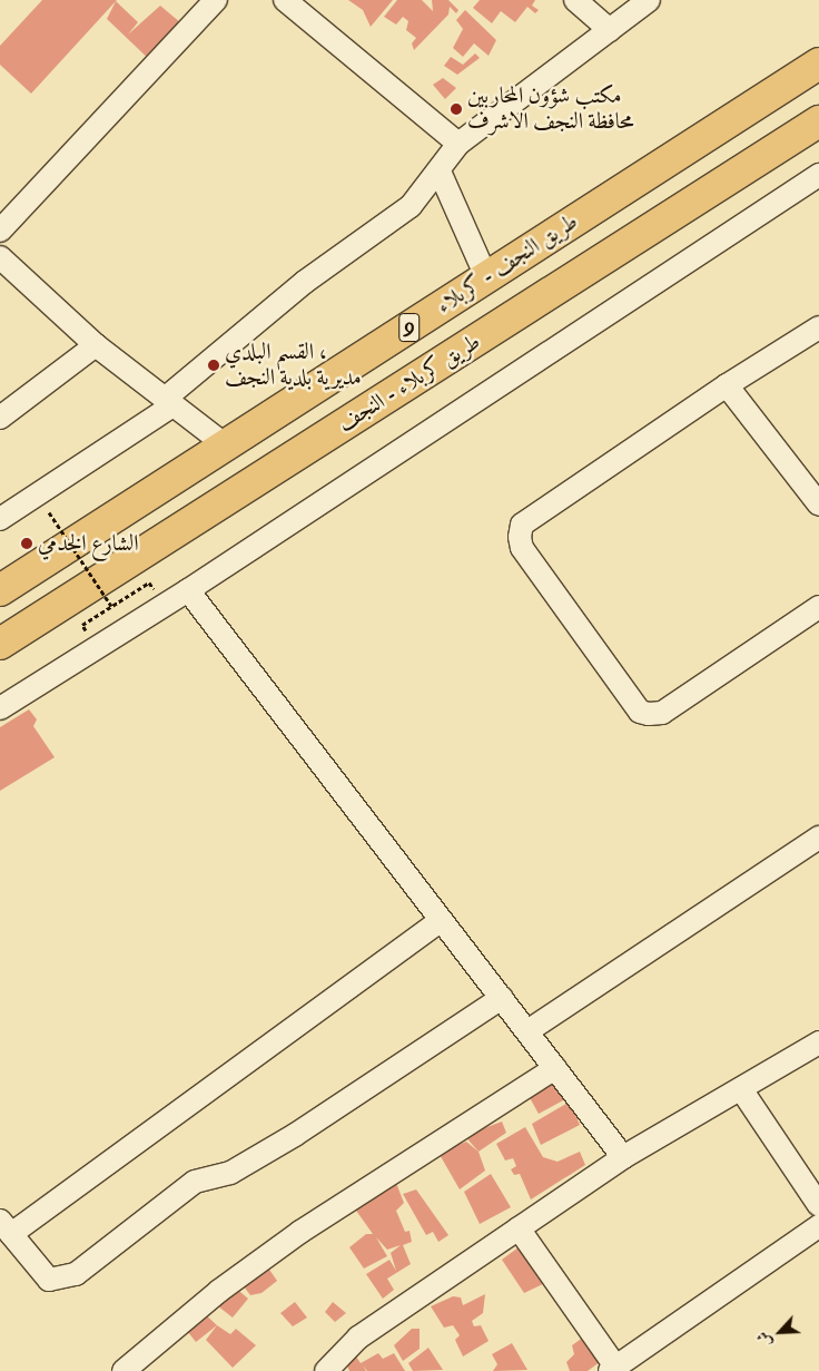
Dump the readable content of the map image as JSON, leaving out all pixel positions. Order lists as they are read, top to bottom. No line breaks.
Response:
{"streets":{"highway":["طريق النجف - کربلاء","9","طريق کربلاء - النجف"]},"places":["مكتب شؤون المحاربين محافظة النجف الاشرف","القسم البلدي ، مديرية بلدية النجف","الشارع الخدمي"],"north":"bottom left"}
